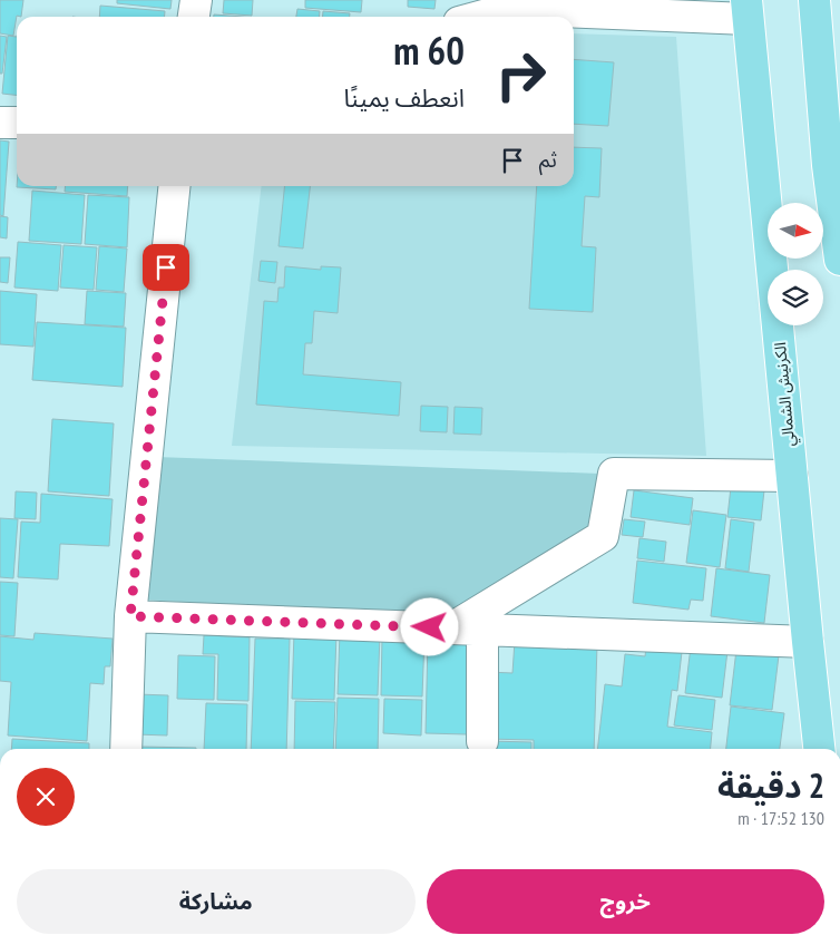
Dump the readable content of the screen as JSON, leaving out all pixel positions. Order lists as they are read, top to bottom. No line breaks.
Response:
{"streets":{"main road":["الكرنيش الشمالي"]},"north":"right","page":{"turn":["60 m","انعطف يمينًا"],"then":"ثم","heading":["2 دقيقة","130 m · 17:52"],"buttons":["خروج","مشاركة"]}}
